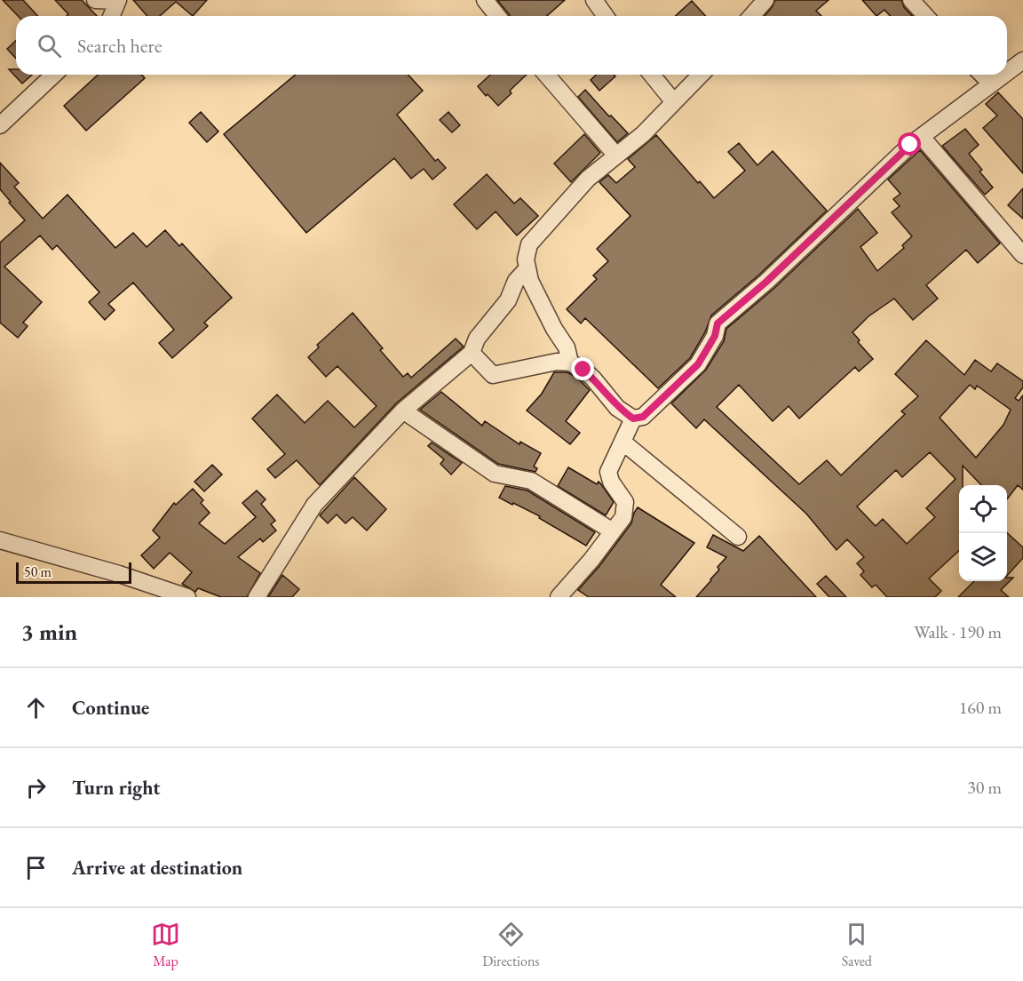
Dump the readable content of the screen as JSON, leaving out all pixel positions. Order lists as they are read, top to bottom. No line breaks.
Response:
{"scale_bar":"50 m","page":{"search":"Search here","scale":"50 m","heading":["3 min","Walk · 190 m"],"list":[["Continue","160 m"],["Turn right","30 m"],"Arrive at destination"],"nav":["Map","Directions","Saved"]}}
